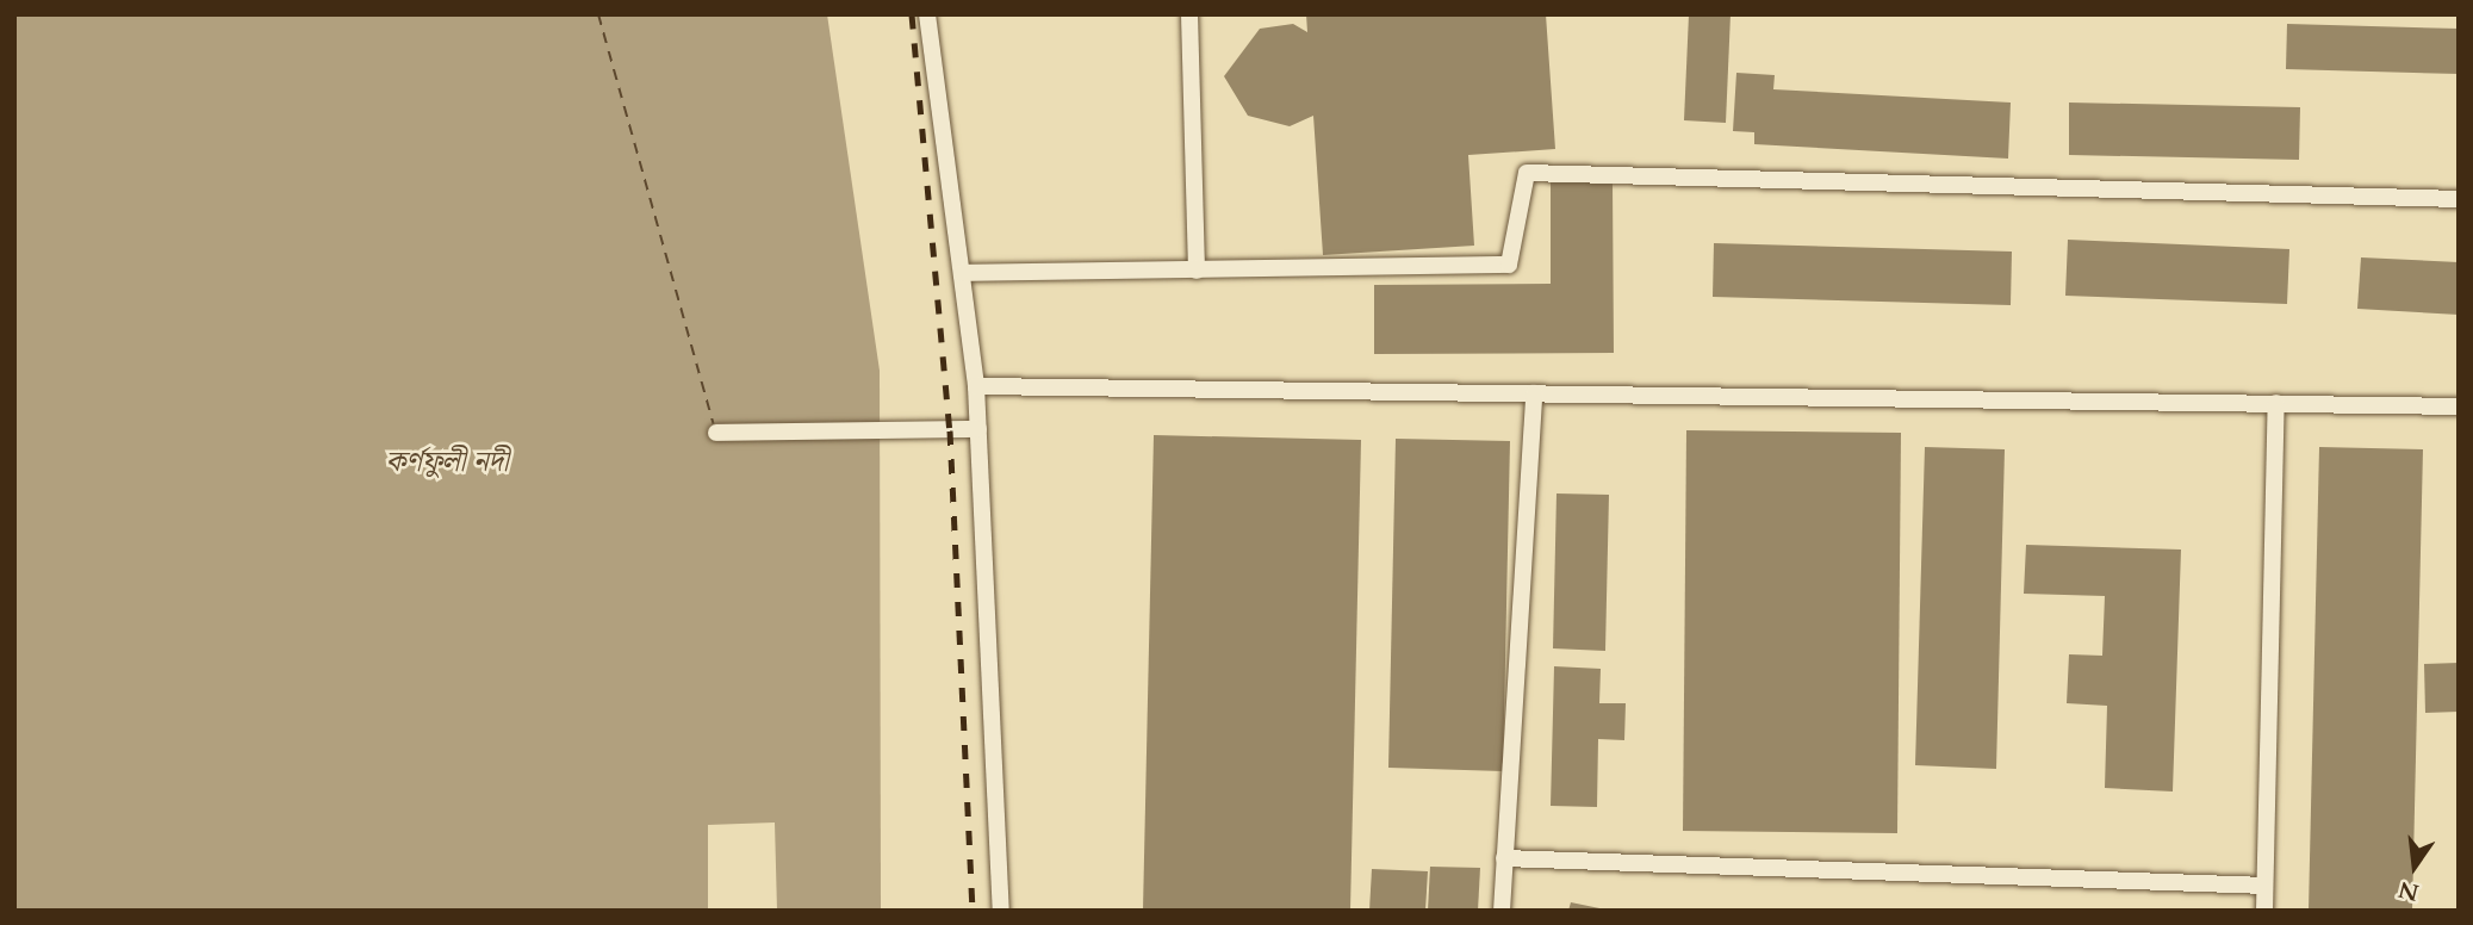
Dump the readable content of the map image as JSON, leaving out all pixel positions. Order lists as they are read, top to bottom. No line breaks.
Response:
{"water":["কর্ণফুলী নদী"],"north":"bottom"}
